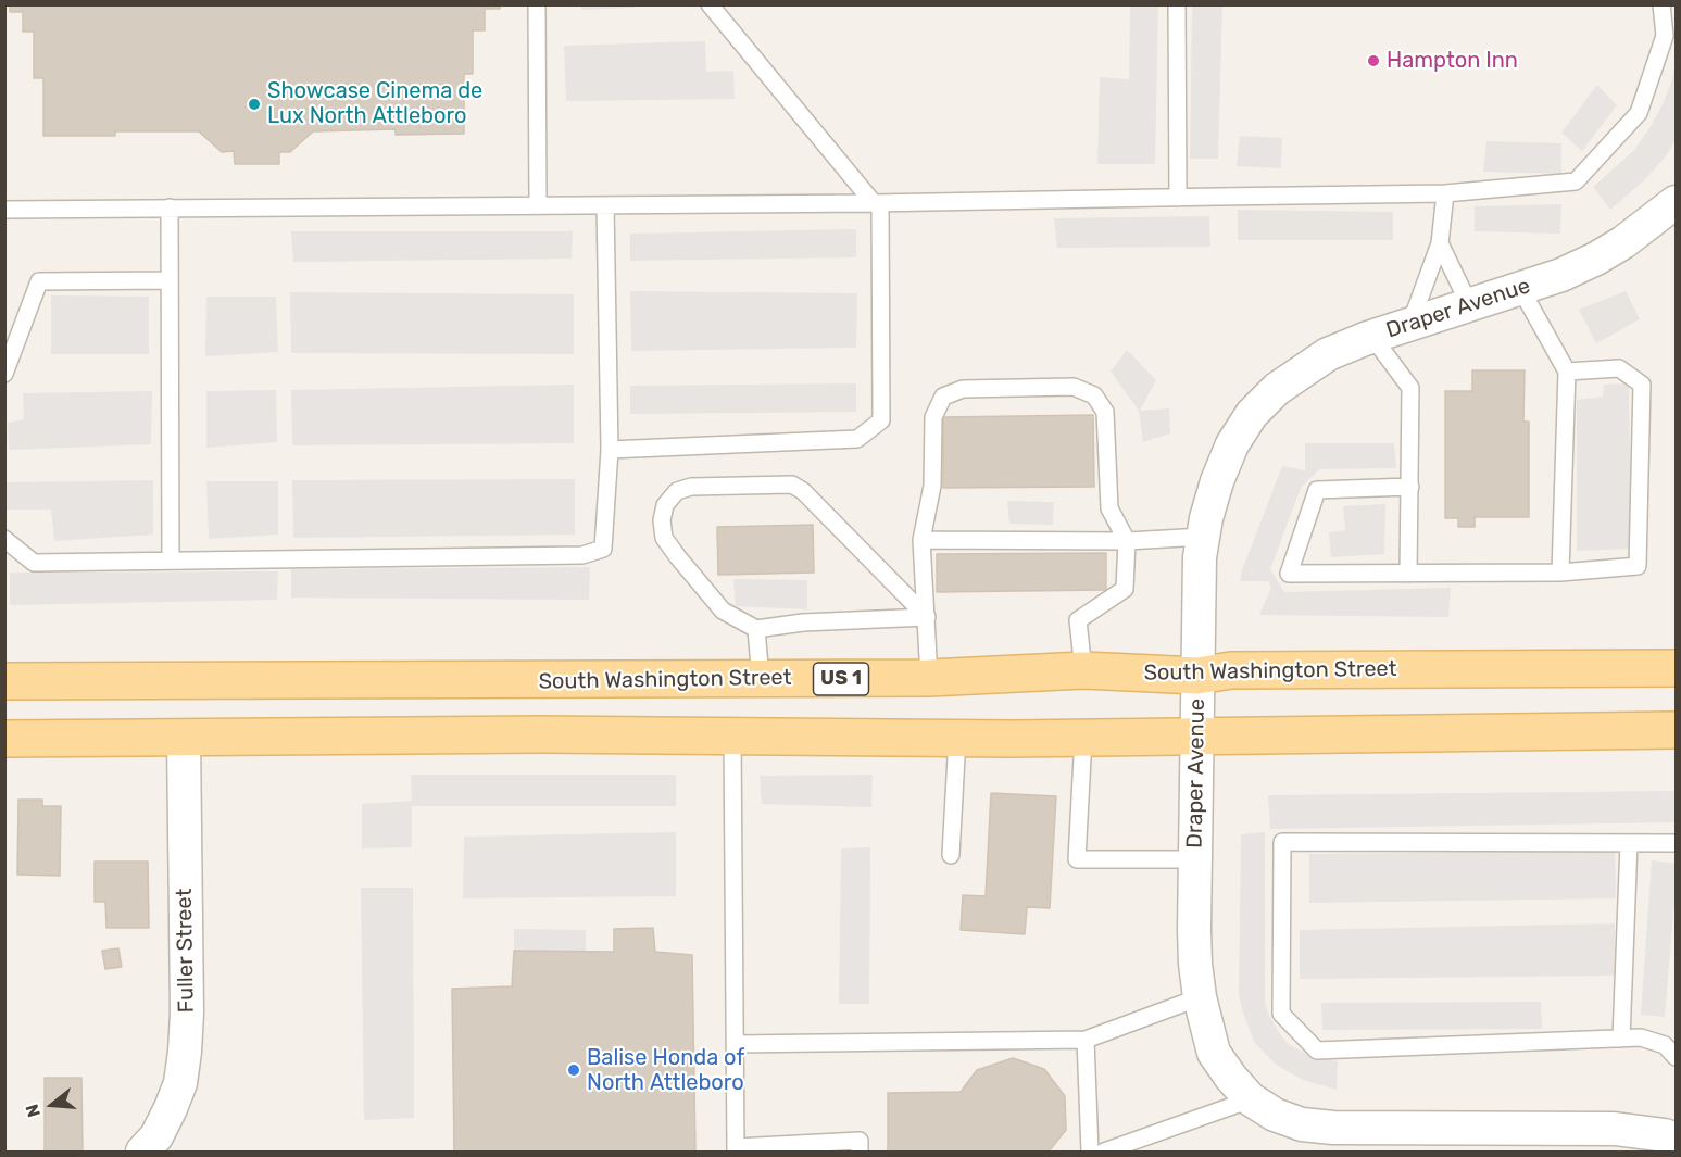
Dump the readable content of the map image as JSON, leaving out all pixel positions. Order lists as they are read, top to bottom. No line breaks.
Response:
{"streets":{"main road":["South Washington Street","US 1"],"street":["Draper Avenue","Fuller Street"]},"crossings":[["Draper Avenue","South Washington Street"]],"places":["Hampton Inn","Showcase Cinema de Lux North Attleboro","Balise Honda of North Attleboro"],"north":"left"}
